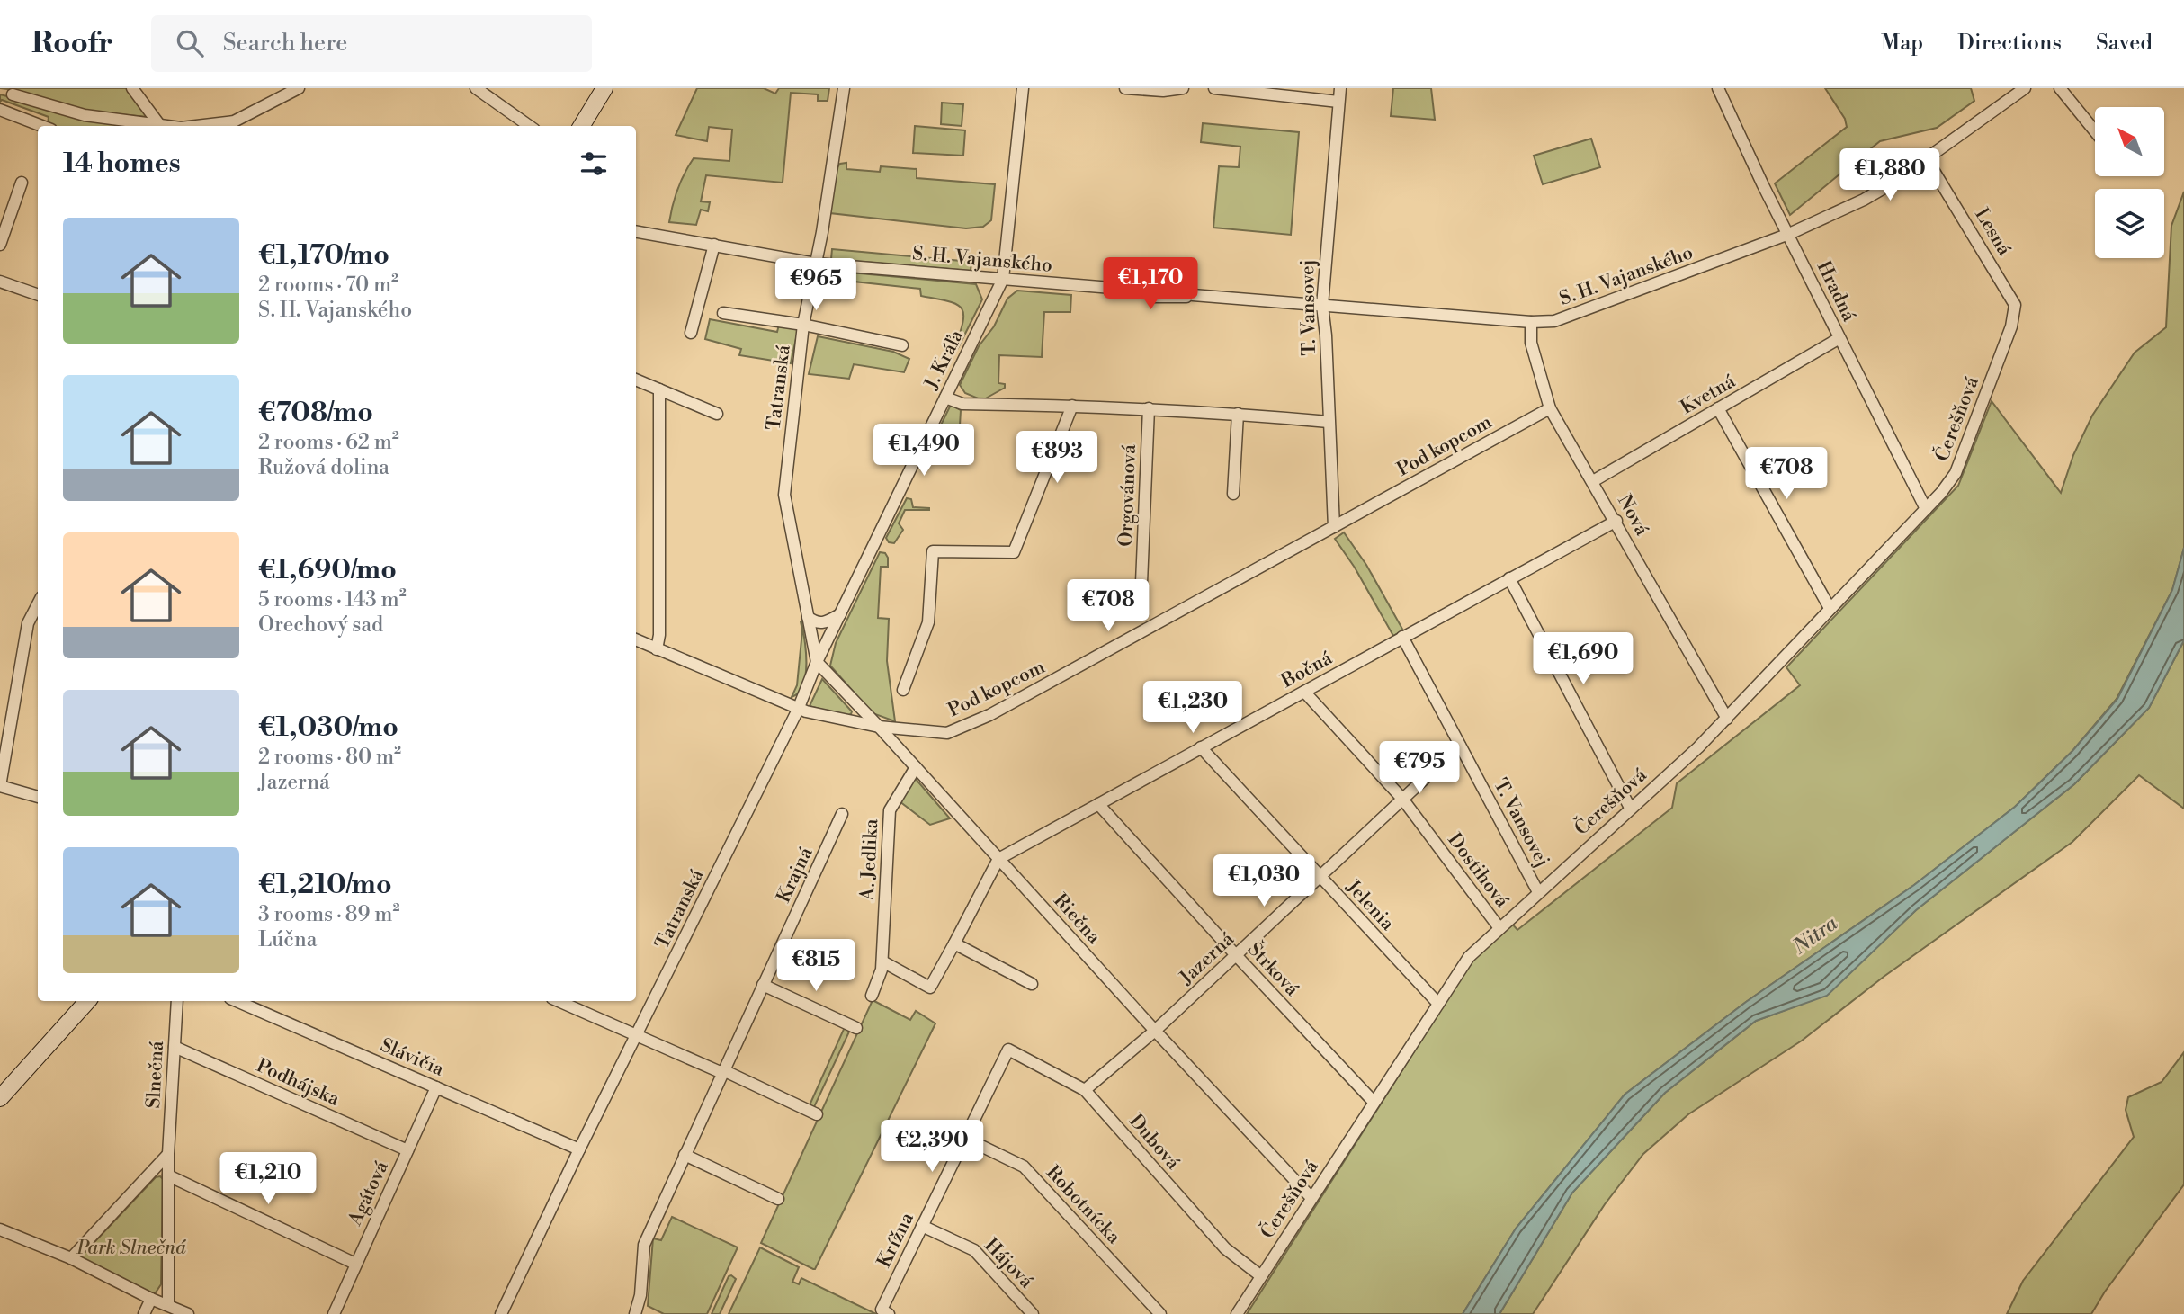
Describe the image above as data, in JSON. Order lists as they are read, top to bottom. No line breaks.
{"streets":{"street":["Lesná","S. H. Vajanského","Hradná","T. Vansovej","J. Kráľa","Tatranská","Kvetná","Čerešňová","Pod kopcom","Orgovánová","Nová","Bočná","A. Jedlika","Dostihová","Krajná","Jelenia","Riečna","Jazerná","Štrková","Slávičia","Slnečná","Podhájska","Dubová","Agátová","Robotnícka","Krížna","Hájová"]},"crossings":[["Lesná","S. H. Vajanského"],["Lesná","Čerešňová"],["S. H. Vajanského","Hradná"],["S. H. Vajanského","T. Vansovej"],["S. H. Vajanského","J. Kráľa"],["S. H. Vajanského","Tatranská"],["S. H. Vajanského","Nová"],["Hradná","Kvetná"],["Hradná","Čerešňová"],["T. Vansovej","Čerešňová"],["T. Vansovej","Pod kopcom"],["T. Vansovej","Bočná"],["T. Vansovej","Jazerná"],["J. Kráľa","Tatranská"],["J. Kráľa","Riečna"],["Tatranská","Pod kopcom"],["Tatranská","Riečna"],["Tatranská","Slávičia"],["Kvetná","Nová"],["Čerešňová","Nová"],["Čerešňová","Dostihová"],["Čerešňová","Jelenia"],["Čerešňová","Riečna"],["Čerešňová","Štrková"],["Čerešňová","Dubová"],["Pod kopcom","Nová"],["Pod kopcom","Riečna"],["Nová","Bočná"],["Bočná","Dostihová"],["Bočná","Jelenia"],["Bočná","Riečna"],["Bočná","Štrková"],["A. Jedlika","Riečna"],["Dostihová","Jazerná"],["Jelenia","Jazerná"],["Riečna","Jazerná"],["Jazerná","Štrková"],["Jazerná","Dubová"],["Slávičia","Agátová"],["Slnečná","Podhájska"],["Podhájska","Agátová"],["Dubová","Krížna"],["Robotnícka","Krížna"],["Krížna","Hájová"]],"water":["Nitra"],"parks":["Park Slnečná"],"north":"top left","page":{"header":"Roofr","search":"Search here","nav":["Map","Directions","Saved"],"heading":"14 homes","price":["€1,880","€1,170","€965","€1,490","€893","€708","€708","€1,690","€1,230","€795","€1,030","€815","€2,390","€1,210"],"list":[{"name":"€1,170/mo","note":"2 rooms · 70 m² · S. H. Vajanského"},{"name":"€708/mo","note":"2 rooms · 62 m² · Ružová dolina"},{"name":"€1,690/mo","note":"5 rooms · 143 m² · Orechový sad"},{"name":"€1,030/mo","note":"2 rooms · 80 m² · Jazerná"},{"name":"€1,210/mo","note":"3 rooms · 89 m² · Lúčna"}]}}
